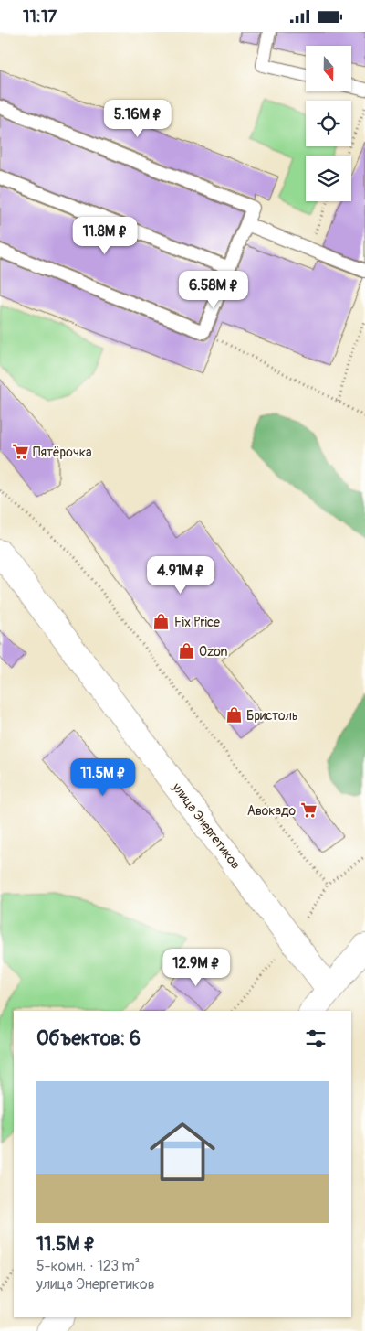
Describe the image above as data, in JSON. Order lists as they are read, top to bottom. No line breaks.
{"streets":{"street":["улица Энергетиков"]},"places":{"supermarket":["Пятёрочка","Авокадо"],"shop":["Fix Price","Ozon","Бристоль"]},"north":"bottom","page":{"status":"11:17","price":["5.16M ₽","11.8M ₽","6.58M ₽","4.91M ₽","11.5M ₽","12.9M ₽"],"heading":"Объектов: 6","list":[{"name":"11.5M ₽","note":"5-комн. · 123 m² · улица Энергетиков"}]}}
